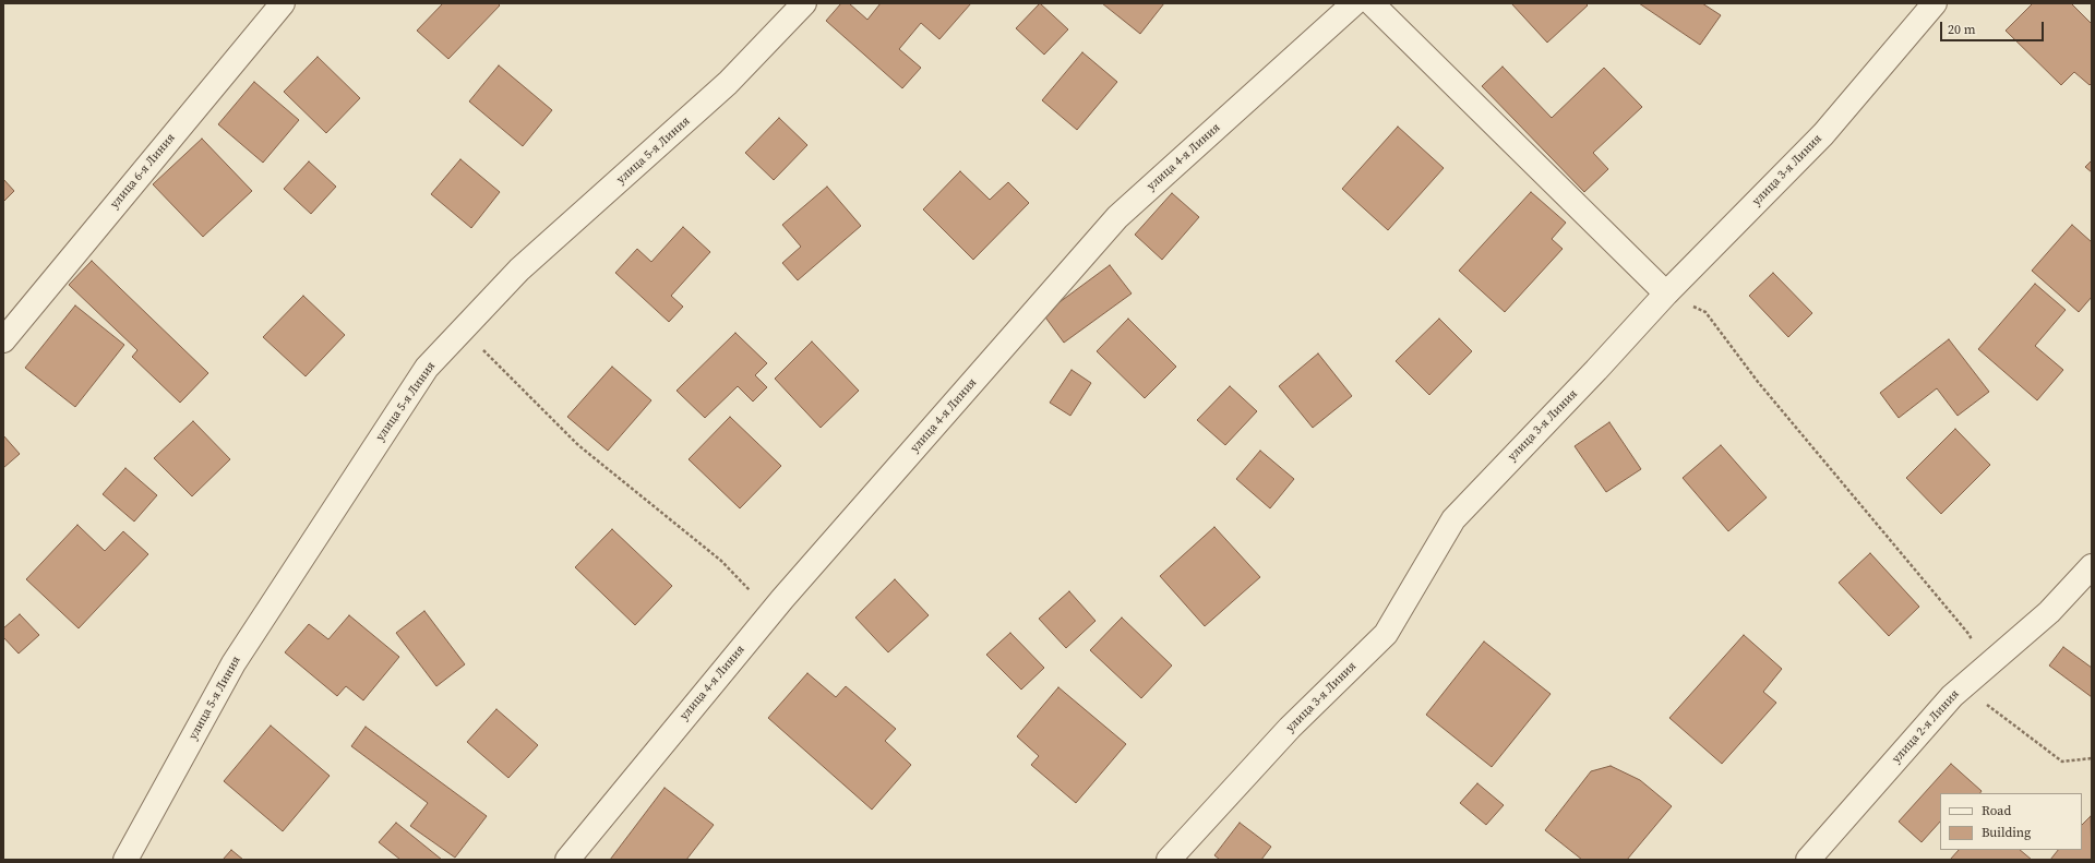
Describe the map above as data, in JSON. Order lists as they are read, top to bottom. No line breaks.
{"streets":{"street":["улица 5-я Линия","улица 4-я Линия","улица 3-я Линия","улица 6-я Линия","улица 2-я Линия"]},"legend":["Road","Building"],"scale_bar":"20 m"}
